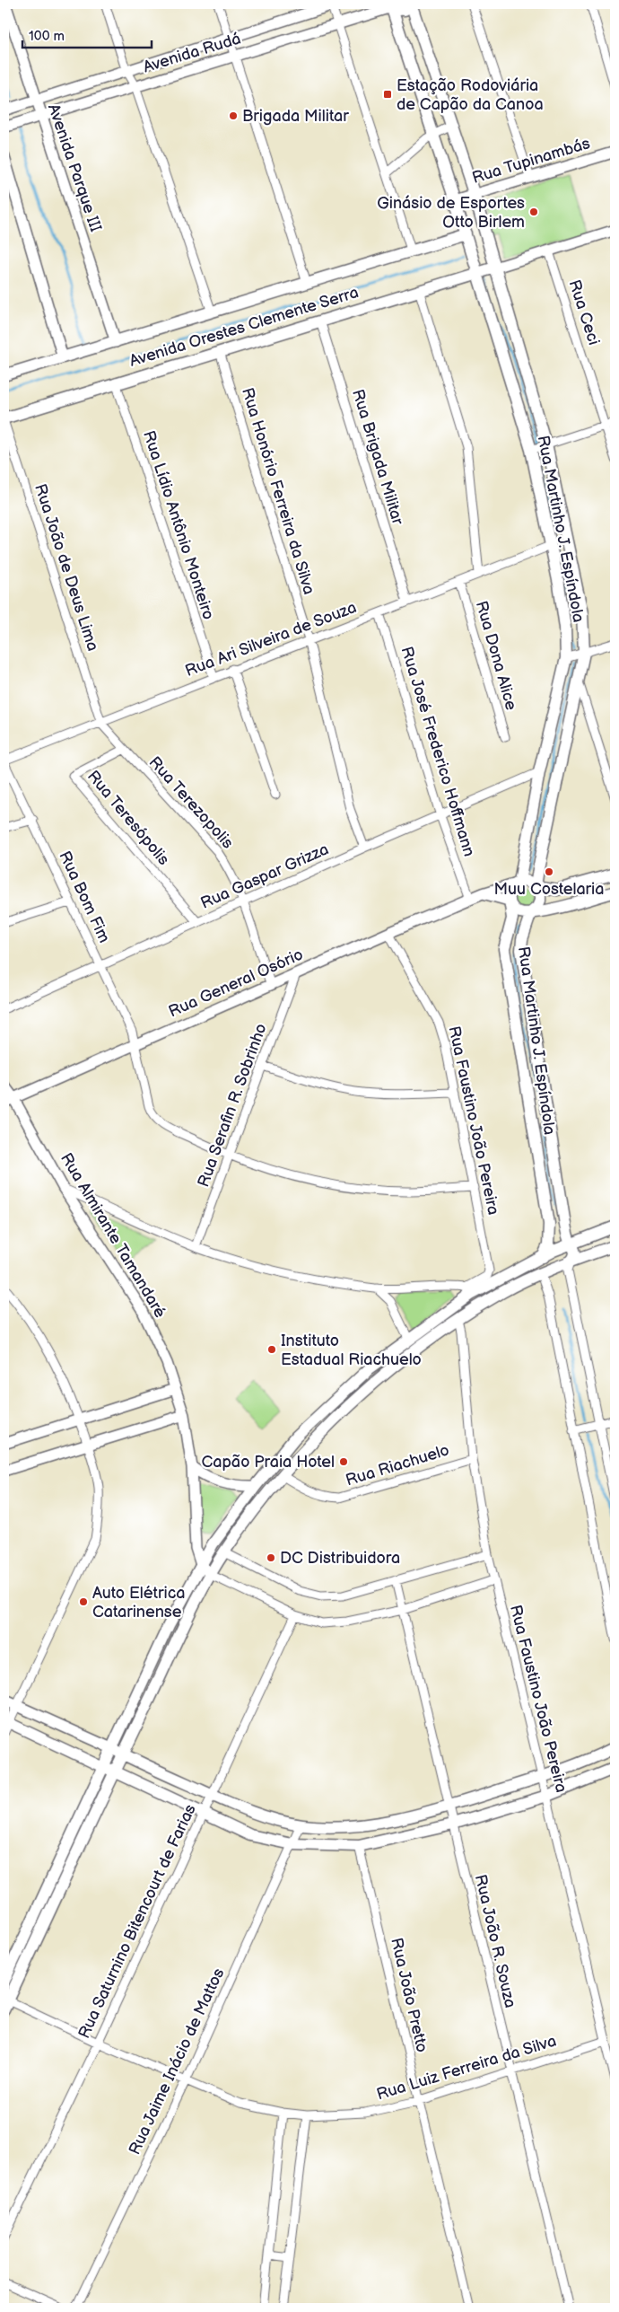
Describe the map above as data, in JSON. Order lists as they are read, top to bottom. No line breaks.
{"streets":{"main road":["Avenida Rudá","Avenida Orestes Clemente Serra","Rua Martinho J. Espíndola"],"street":["Rua Tupinambás","Avenida Parque III","Rua Ceci","Rua Brigada Militar","Rua Honório Ferreira da Silva","Rua Lídio Antônio Monteiro","Rua João de Deus Lima","Rua Ari Silveira de Souza","Rua Dona Alice","Rua José Frederico Hoffmann","Rua Terezopolis","Rua Teresópolis","Rua Gaspar Grizza","Rua Bom Fim","Rua General Osório","Rua Serafin R. Sobrinho","Rua Faustino João Pereira","Rua Almirante Tamandaré","Rua Riachuelo","Rua Saturnino Bitencourt de Farias","Rua João R. Souza","Rua João Pretto","Rua Jaime Inácio de Mattos","Rua Luiz Ferreira da Silva"]},"crossings":[["Avenida Rudá","Avenida Parque III"],["Avenida Rudá","Rua Martinho J. Espíndola"],["Rua Tupinambás","Rua Martinho J. Espíndola"],["Avenida Parque III","Avenida Orestes Clemente Serra"],["Avenida Orestes Clemente Serra","Rua Brigada Militar"],["Avenida Orestes Clemente Serra","Rua Honório Ferreira da Silva"],["Avenida Orestes Clemente Serra","Rua Lídio Antônio Monteiro"],["Avenida Orestes Clemente Serra","Rua Martinho J. Espíndola"],["Avenida Orestes Clemente Serra","Rua João de Deus Lima"],["Rua Brigada Militar","Rua Ari Silveira de Souza"],["Rua Honório Ferreira da Silva","Rua Ari Silveira de Souza"],["Rua Honório Ferreira da Silva","Rua Gaspar Grizza"],["Rua Lídio Antônio Monteiro","Rua Ari Silveira de Souza"],["Rua Martinho J. Espíndola","Rua Ari Silveira de Souza"],["Rua Martinho J. Espíndola","Rua Gaspar Grizza"],["Rua Martinho J. Espíndola","Rua General Osório"],["Rua João de Deus Lima","Rua Ari Silveira de Souza"],["Rua João de Deus Lima","Rua Terezopolis"],["Rua Ari Silveira de Souza","Rua Dona Alice"],["Rua Ari Silveira de Souza","Rua José Frederico Hoffmann"],["Rua Ari Silveira de Souza","Rua Terezopolis"],["Rua Ari Silveira de Souza","Rua Bom Fim"],["Rua José Frederico Hoffmann","Rua Gaspar Grizza"],["Rua José Frederico Hoffmann","Rua General Osório"],["Rua Terezopolis","Rua Teresópolis"],["Rua Terezopolis","Rua Gaspar Grizza"],["Rua Terezopolis","Rua General Osório"],["Rua Teresópolis","Rua Gaspar Grizza"],["Rua Gaspar Grizza","Rua Bom Fim"],["Rua Bom Fim","Rua General Osório"],["Rua Bom Fim","Rua Serafin R. Sobrinho"],["Rua Bom Fim","Rua Faustino João Pereira"],["Rua General Osório","Rua Serafin R. Sobrinho"],["Rua General Osório","Rua Faustino João Pereira"],["Rua General Osório","Rua Almirante Tamandaré"],["Rua Faustino João Pereira","Rua Riachuelo"],["Rua Faustino João Pereira","Rua Luiz Ferreira da Silva"],["Rua Saturnino Bitencourt de Farias","Rua Luiz Ferreira da Silva"],["Rua João R. Souza","Rua Luiz Ferreira da Silva"],["Rua João Pretto","Rua Luiz Ferreira da Silva"],["Rua Jaime Inácio de Mattos","Rua Luiz Ferreira da Silva"]],"places":{"transit":["Estação Rodoviária de Capão da Canoa"],"other":["Brigada Militar","Ginásio de Esportes Otto Birlem","Muu Costelaria","Instituto Estadual Riachuelo","Capão Praia Hotel","DC Distribuidora","Auto Elétrica Catarinense"]},"scale_bar":"100 m"}
